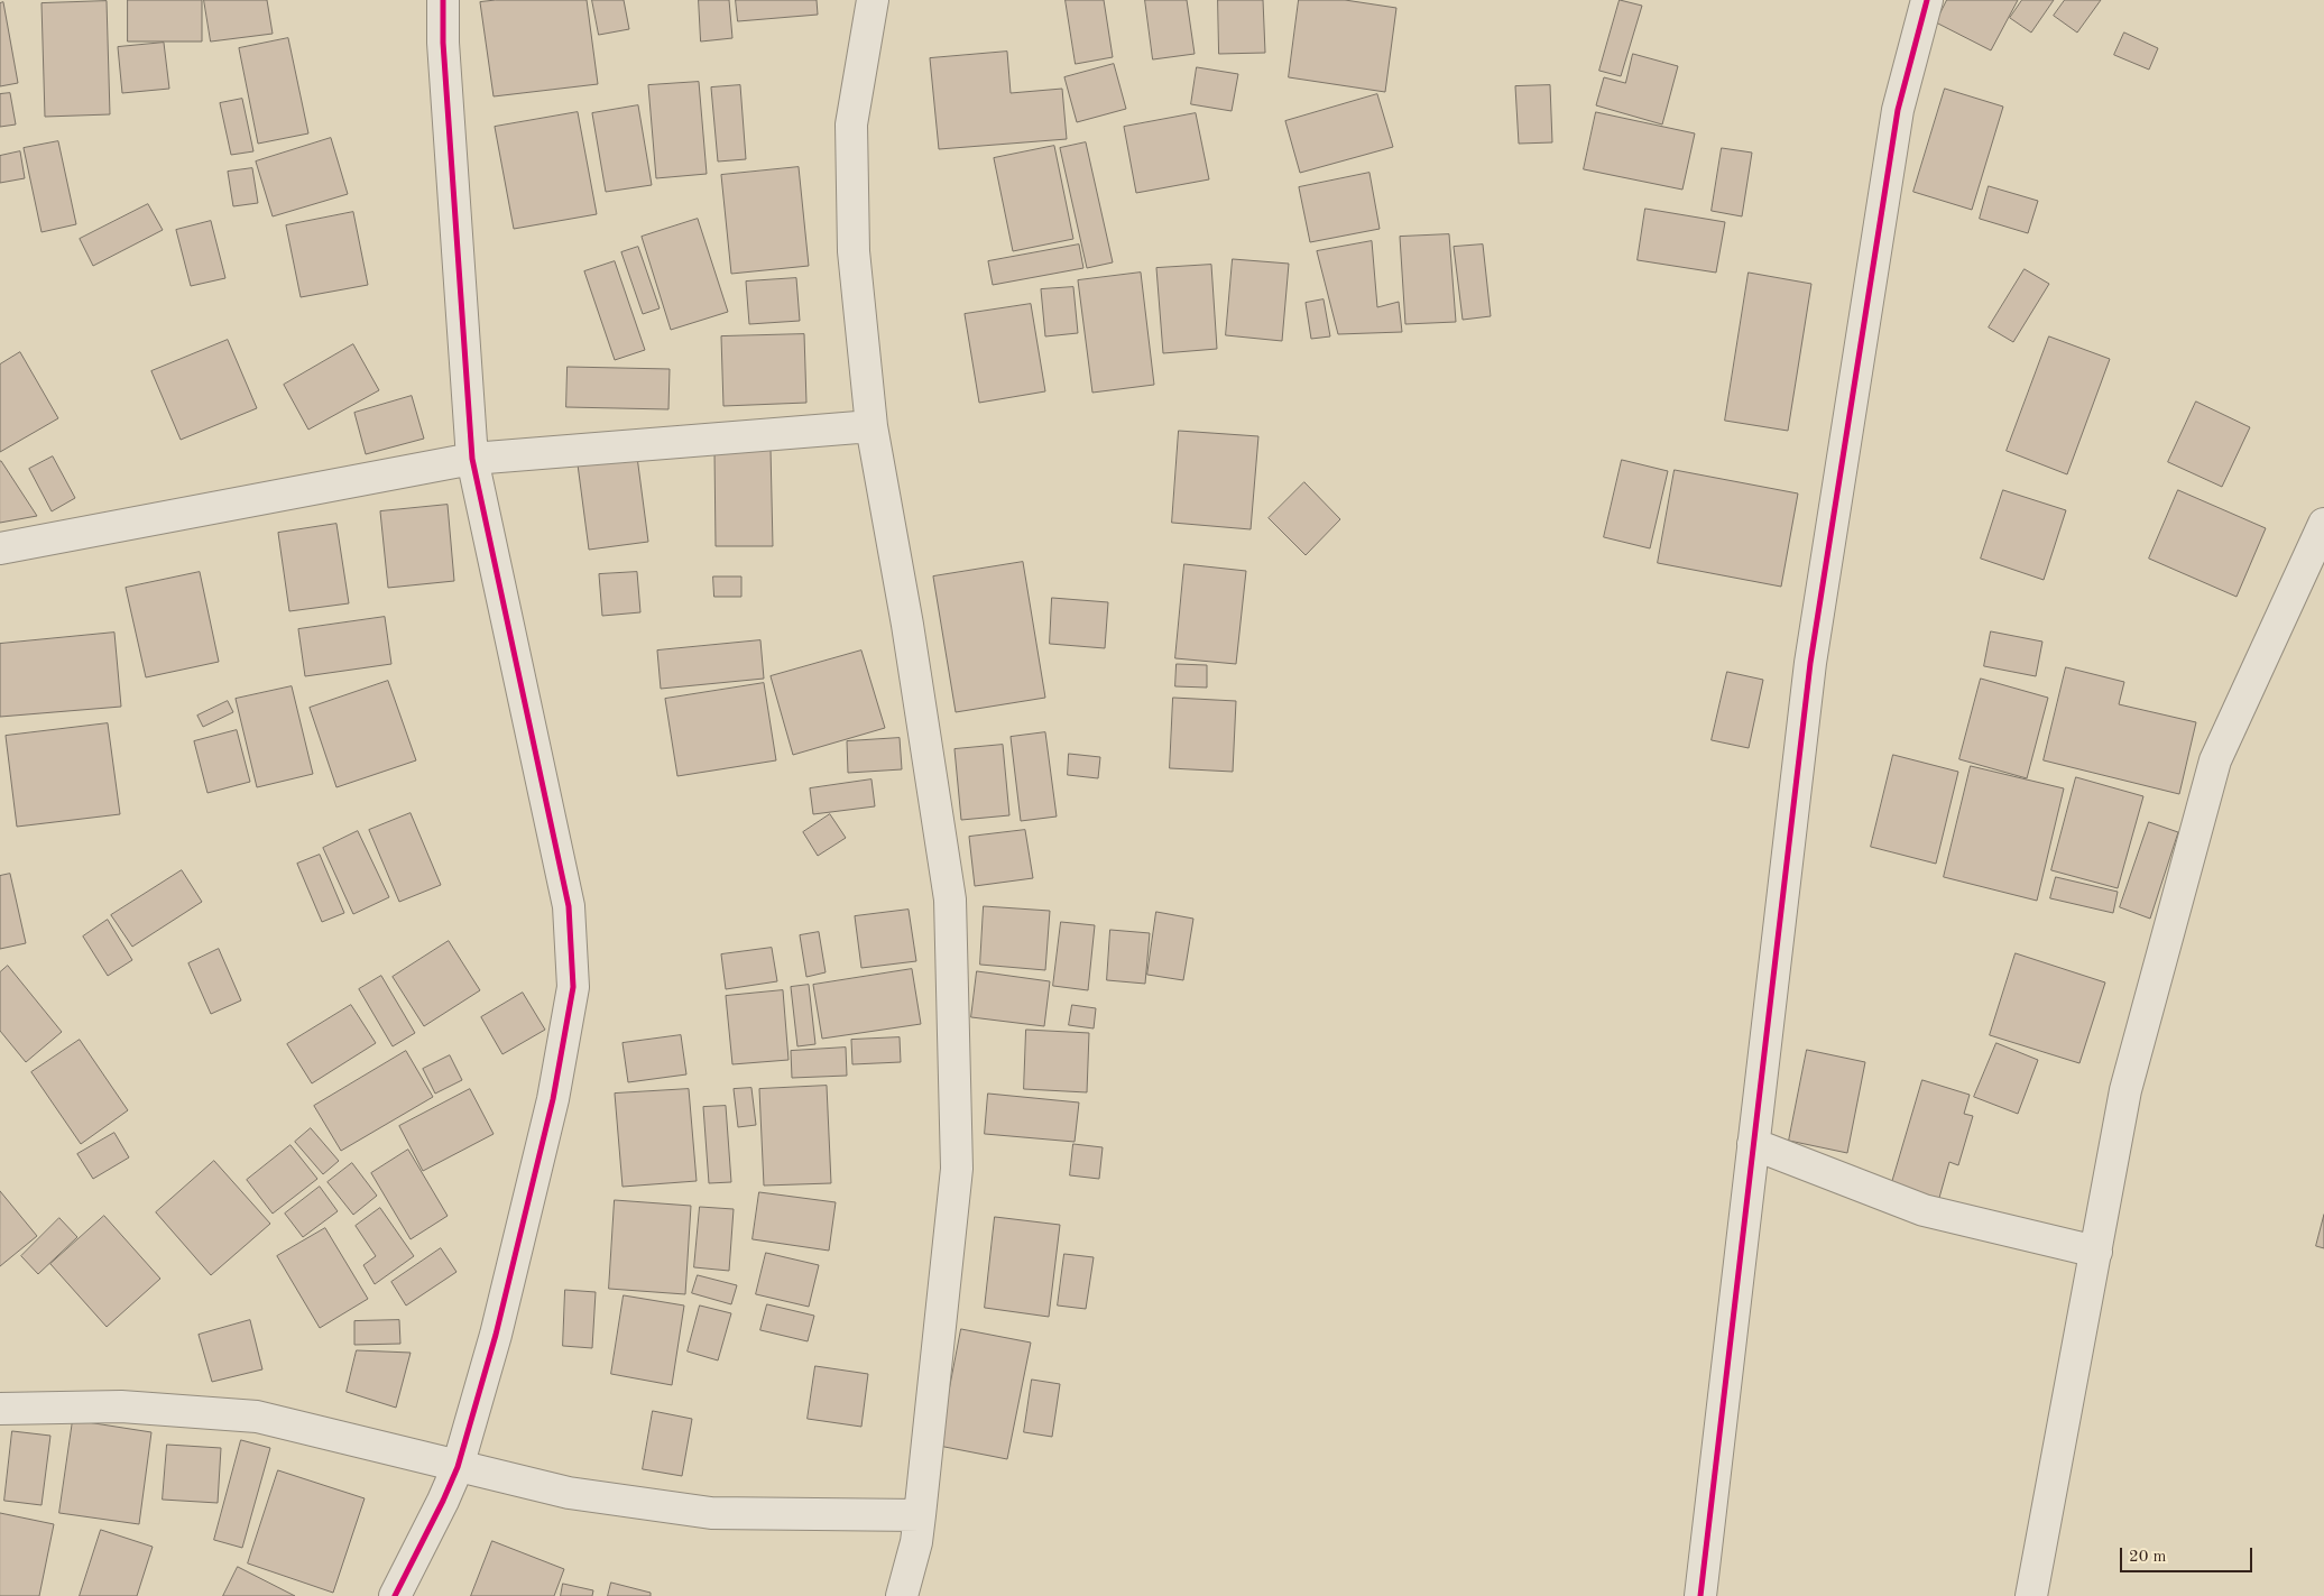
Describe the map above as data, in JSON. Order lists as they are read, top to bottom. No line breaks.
{"scale_bar":"20 m"}
